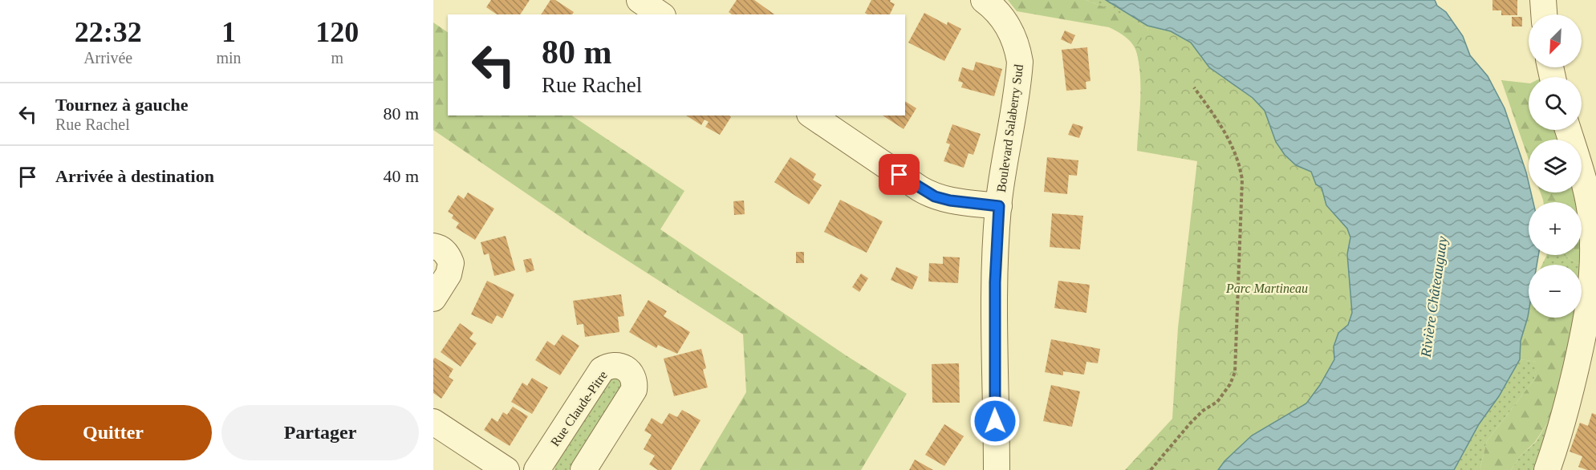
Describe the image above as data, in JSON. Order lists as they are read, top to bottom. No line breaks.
{"streets":{"street":["Boulevard Salaberry Sud","Rue Claude-Pitre"]},"water":["Rivière Châteauguay"],"parks":["Parc Martineau"],"north":"bottom left","page":{"eta":["22:32","Arrivée","1","min","120","m"],"map_buttons":["+","−"],"turn":["80 m","Rue Rachel"],"list":[{"name":"Tournez à gauche","note":"Rue Rachel","value":"80 m"},{"name":"Arrivée à destination","value":"40 m"}],"buttons":["Quitter","Partager"]}}
